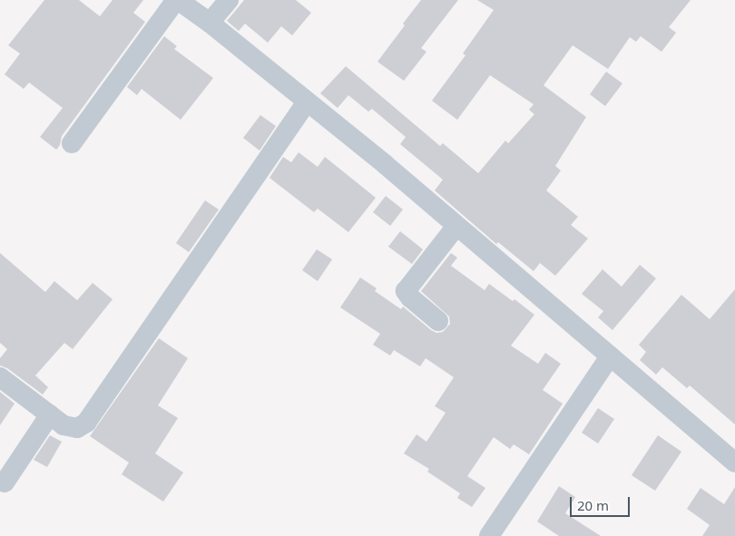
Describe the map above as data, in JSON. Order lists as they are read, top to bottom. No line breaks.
{"scale_bar":"20 m"}
